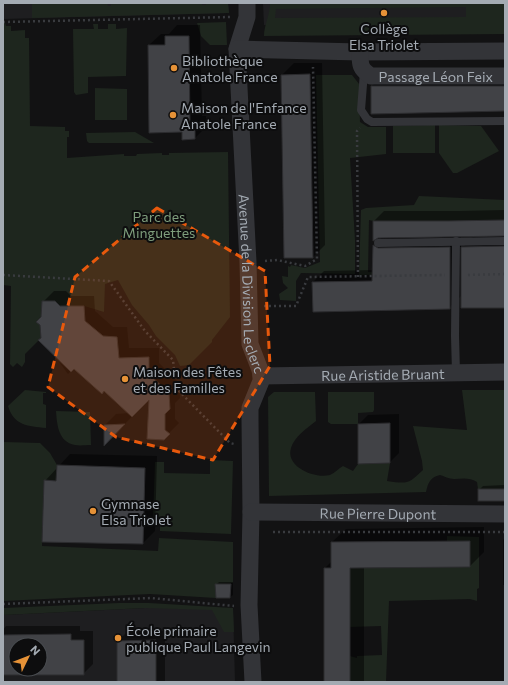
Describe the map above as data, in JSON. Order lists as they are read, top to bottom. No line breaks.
{"streets":{"street":["Passage Léon Feix","Avenue de la Division Leclerc","Rue Aristide Bruant","Rue Pierre Dupont"]},"crossings":[["Passage Léon Feix","Avenue de la Division Leclerc"],["Avenue de la Division Leclerc","Rue Aristide Bruant"],["Avenue de la Division Leclerc","Rue Pierre Dupont"]],"parks":["Parc des Minguettes"],"places":["Collège Elsa Triolet","Bibliothèque Anatole France","Maison de l'Enfance Anatole France","Maison des Fêtes et des Familles","Gymnase Elsa Triolet","École primaire publique Paul Langevin"],"north":"top right"}
